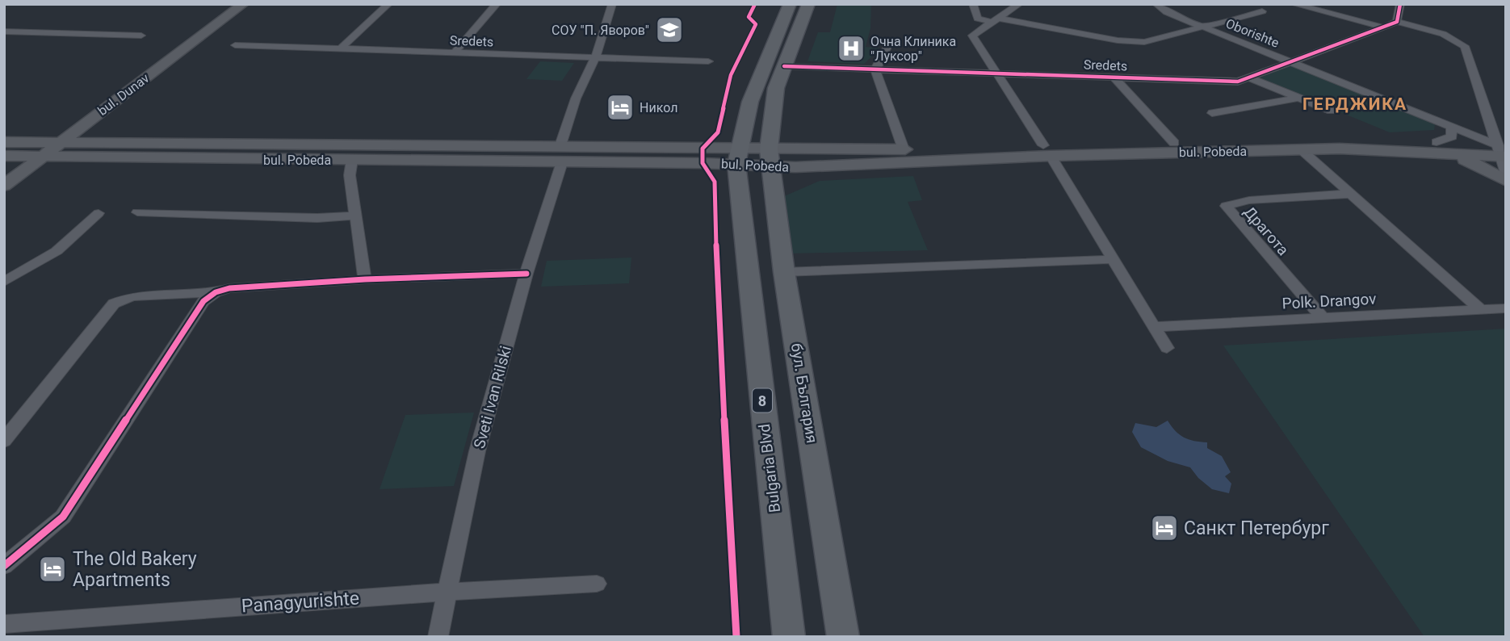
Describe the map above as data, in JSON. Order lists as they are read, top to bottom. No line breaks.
{"streets":{"main road":["bul. Dunav","bul. Pobeda","бул. България","8","Bulgaria Blvd"],"street":["Oborishte","Sredets","Драгота","Polk. Drangov","Sveti Ivan Rilski","Panagyurishte"]},"crossings":[["Oborishte","Sredets"],["Oborishte","bul. Pobeda"],["Sredets","Sveti Ivan Rilski"],["bul. Dunav","bul. Pobeda"],["bul. Pobeda","бул. България"],["bul. Pobeda","Sveti Ivan Rilski"],["bul. Pobeda","8"],["bul. Pobeda","Bulgaria Blvd"],["Драгота","Polk. Drangov"],["Sveti Ivan Rilski","Panagyurishte"],["8","Bulgaria Blvd"]],"districts":["ГЕРДЖИКА"],"places":{"school or university":["СОУ \"П. Яворов\""],"hospital":["Очна Клиника \"Луксор\""],"hotel":["Никол","Санкт Петербург","The Old Bakery Apartments"]}}
